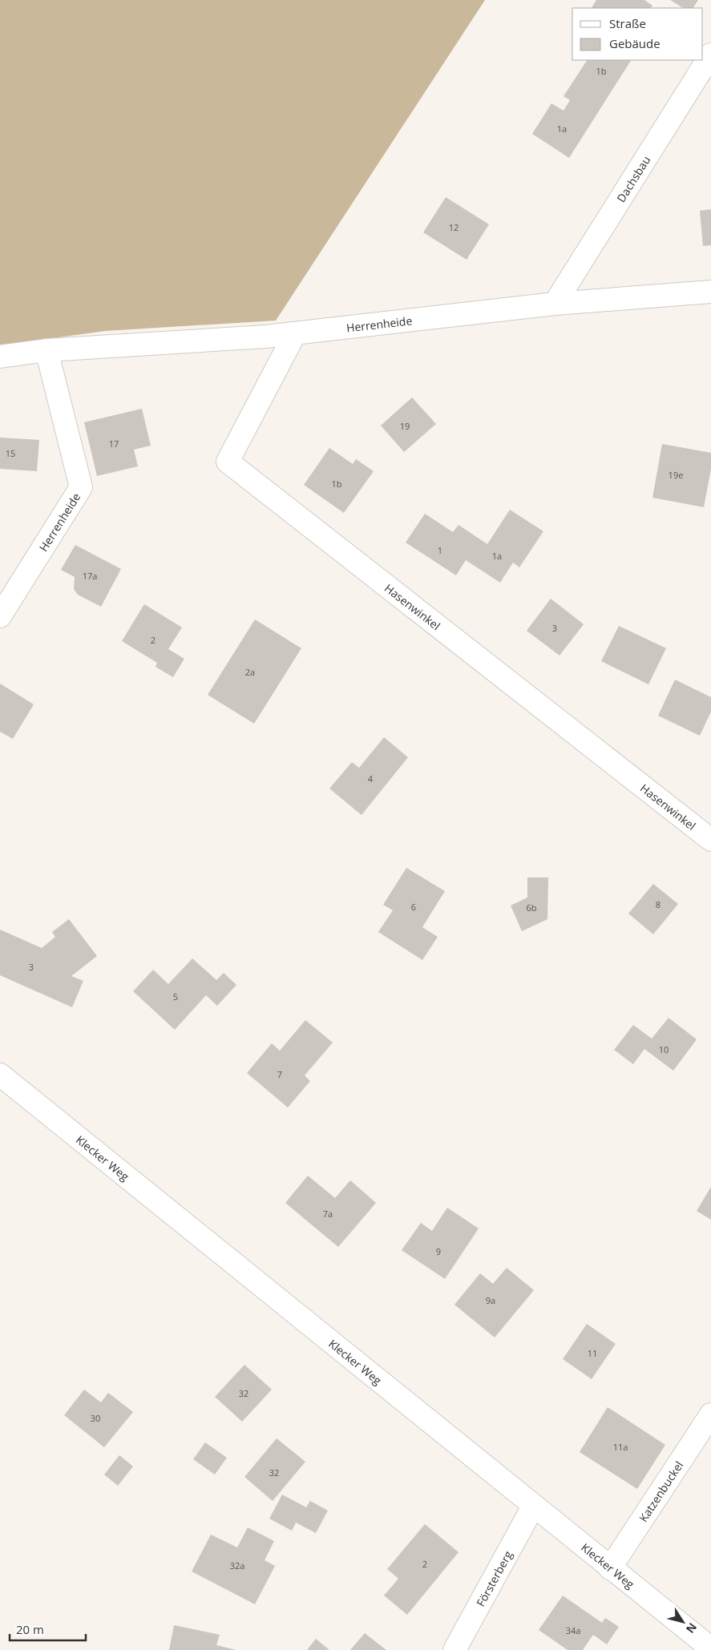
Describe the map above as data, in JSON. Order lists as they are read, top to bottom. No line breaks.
{"streets":{"street":["Dachsbau","Herrenheide","Hasenwinkel","Klecker Weg","Katzenbuckel","Försterberg"]},"crossings":[["Dachsbau","Herrenheide"],["Herrenheide","Hasenwinkel"],["Klecker Weg","Katzenbuckel"],["Klecker Weg","Försterberg"]],"house_numbers":["1b","1a","12","19","17","15","19e","1b","1","1a","17a","3","2","2a","4","8","6","6b","3","5","10","7","7a","9","9a","11","32","30","11a","32","2","32a","34a"],"legend":["Straße","Gebäude"],"scale_bar":"20 m","north":"bottom right"}
